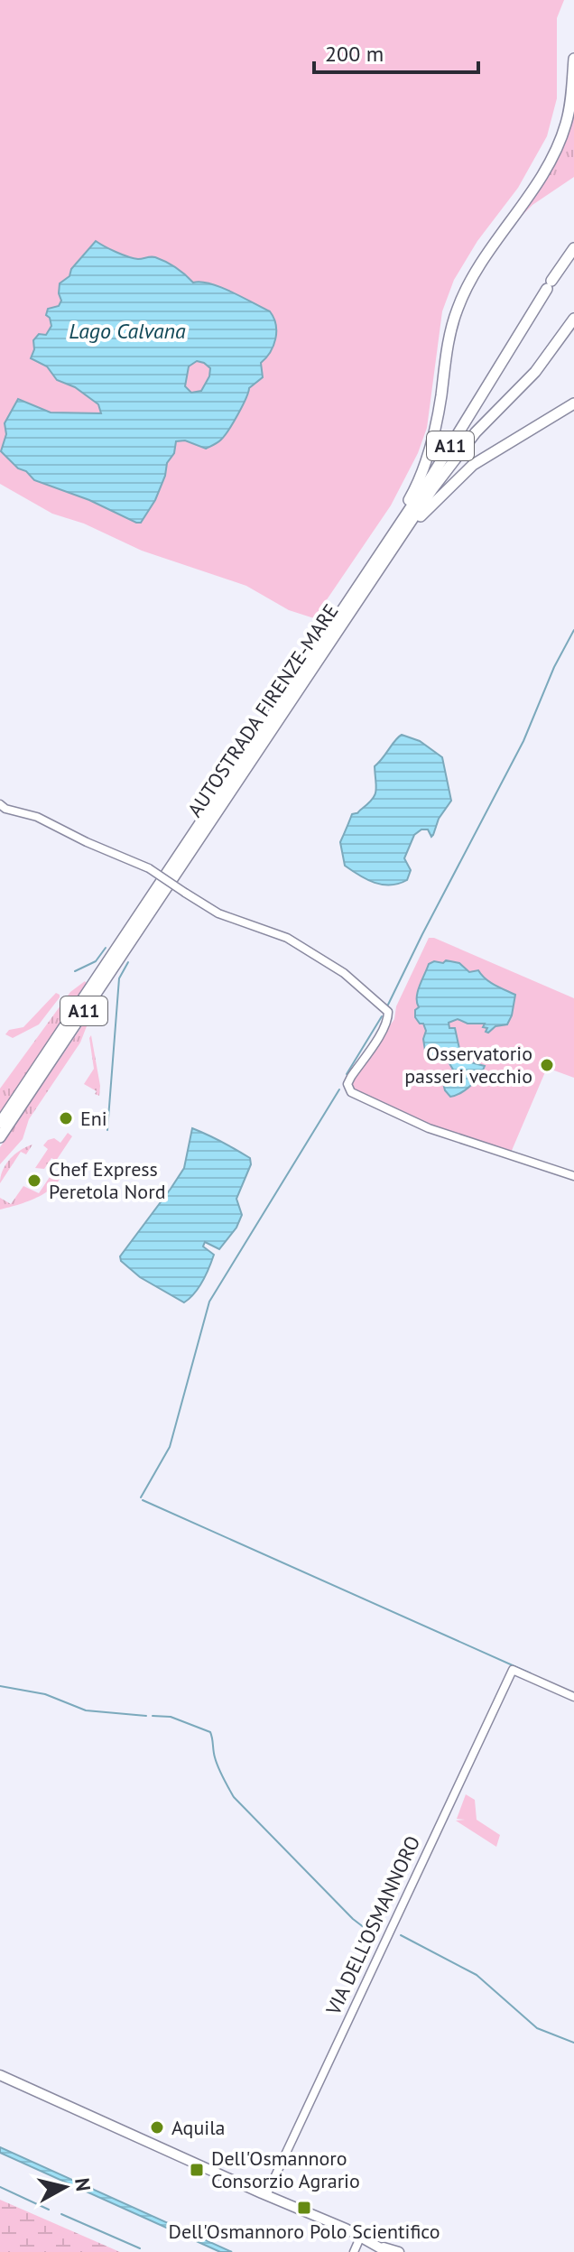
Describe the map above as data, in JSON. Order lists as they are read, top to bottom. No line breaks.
{"streets":{"highway":["A11","AUTOSTRADA FIRENZE-MARE"],"street":["VIA DELL'OSMANNORO"]},"water":["Lago Calvana"],"places":{"other":["Osservatorio passeri vecchio","Eni","Chef Express Peretola Nord","Aquila"],"transit":["Dell'Osmannoro Consorzio Agrario","Dell'Osmannoro Polo Scientifico"]},"scale_bar":"200 m","north":"right"}
